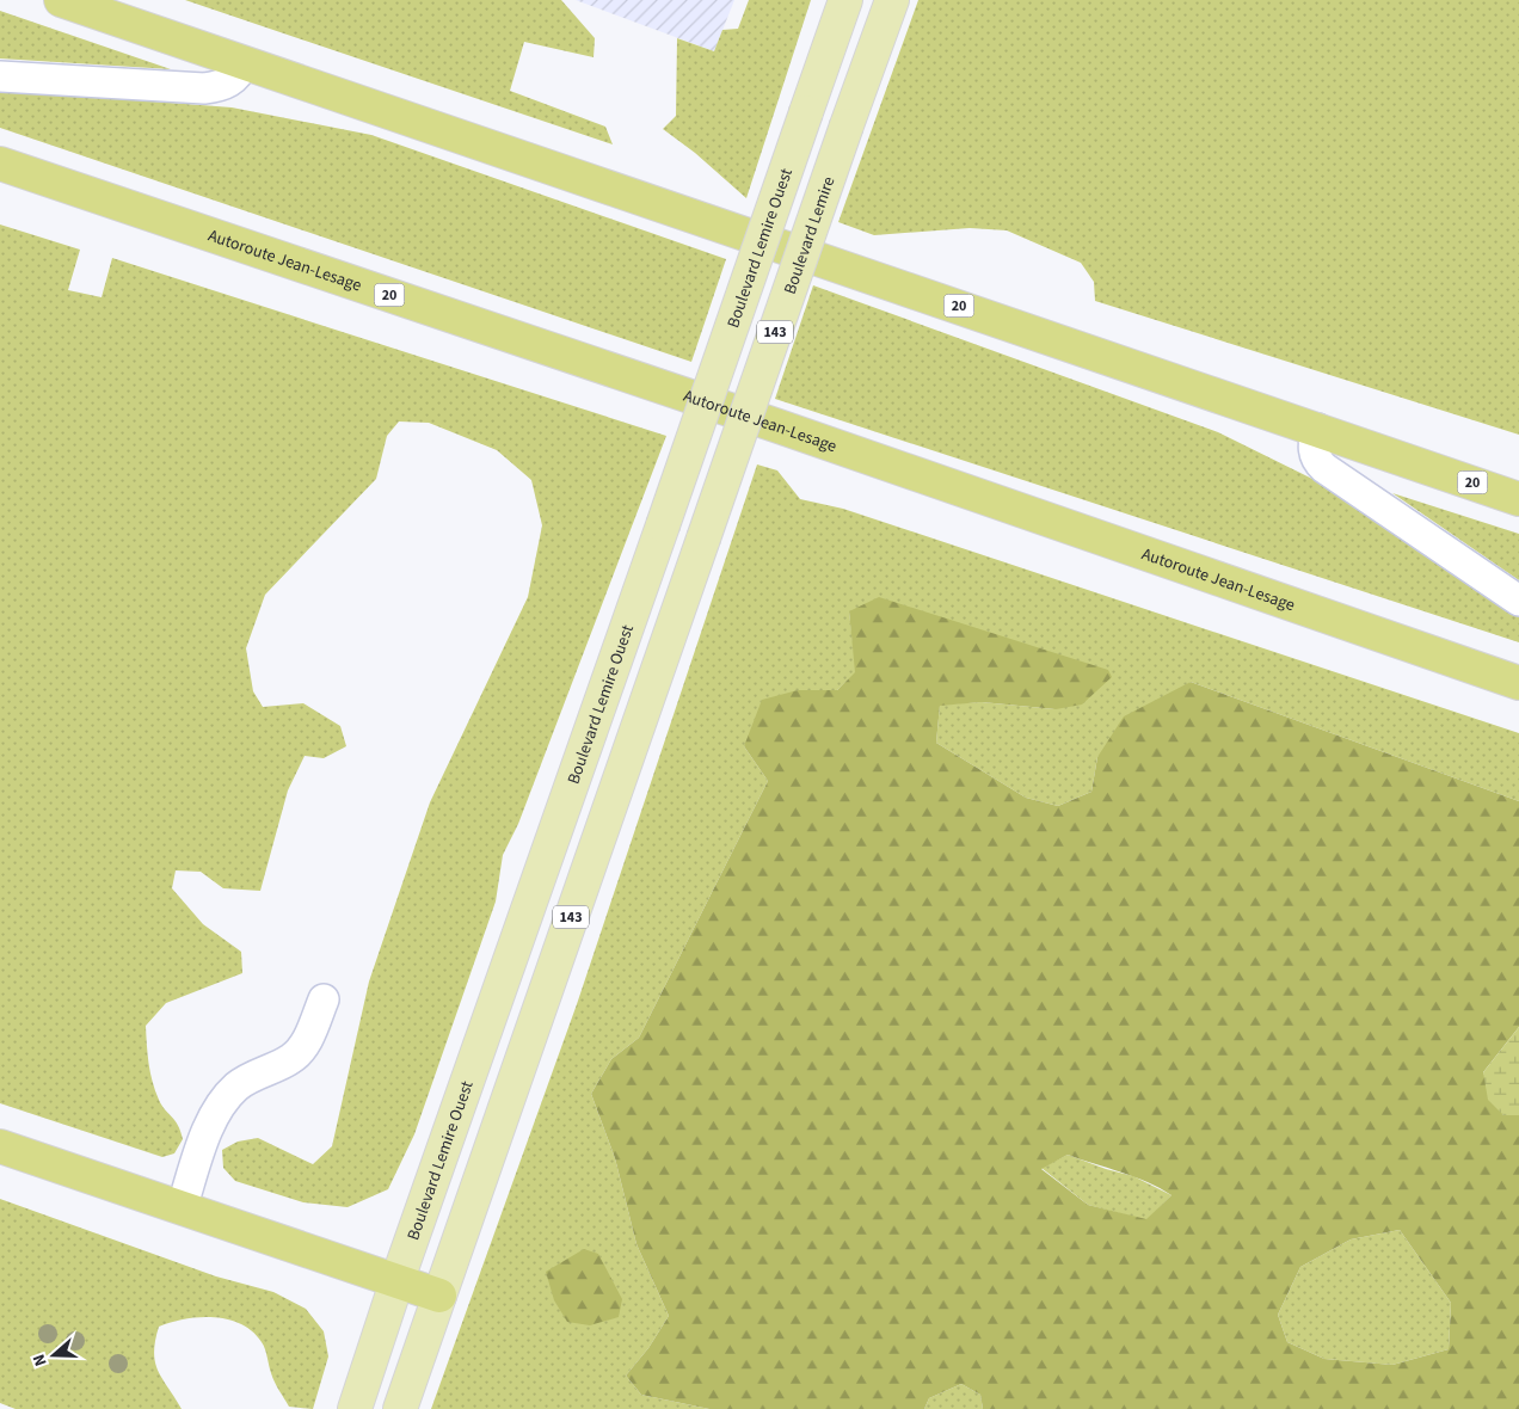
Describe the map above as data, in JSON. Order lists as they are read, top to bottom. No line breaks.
{"streets":{"highway":["Autoroute Jean-Lesage","20"],"main road":["Boulevard Lemire","Boulevard Lemire Ouest","143"]},"crossings":[["Boulevard Lemire","143"]],"north":"left"}
